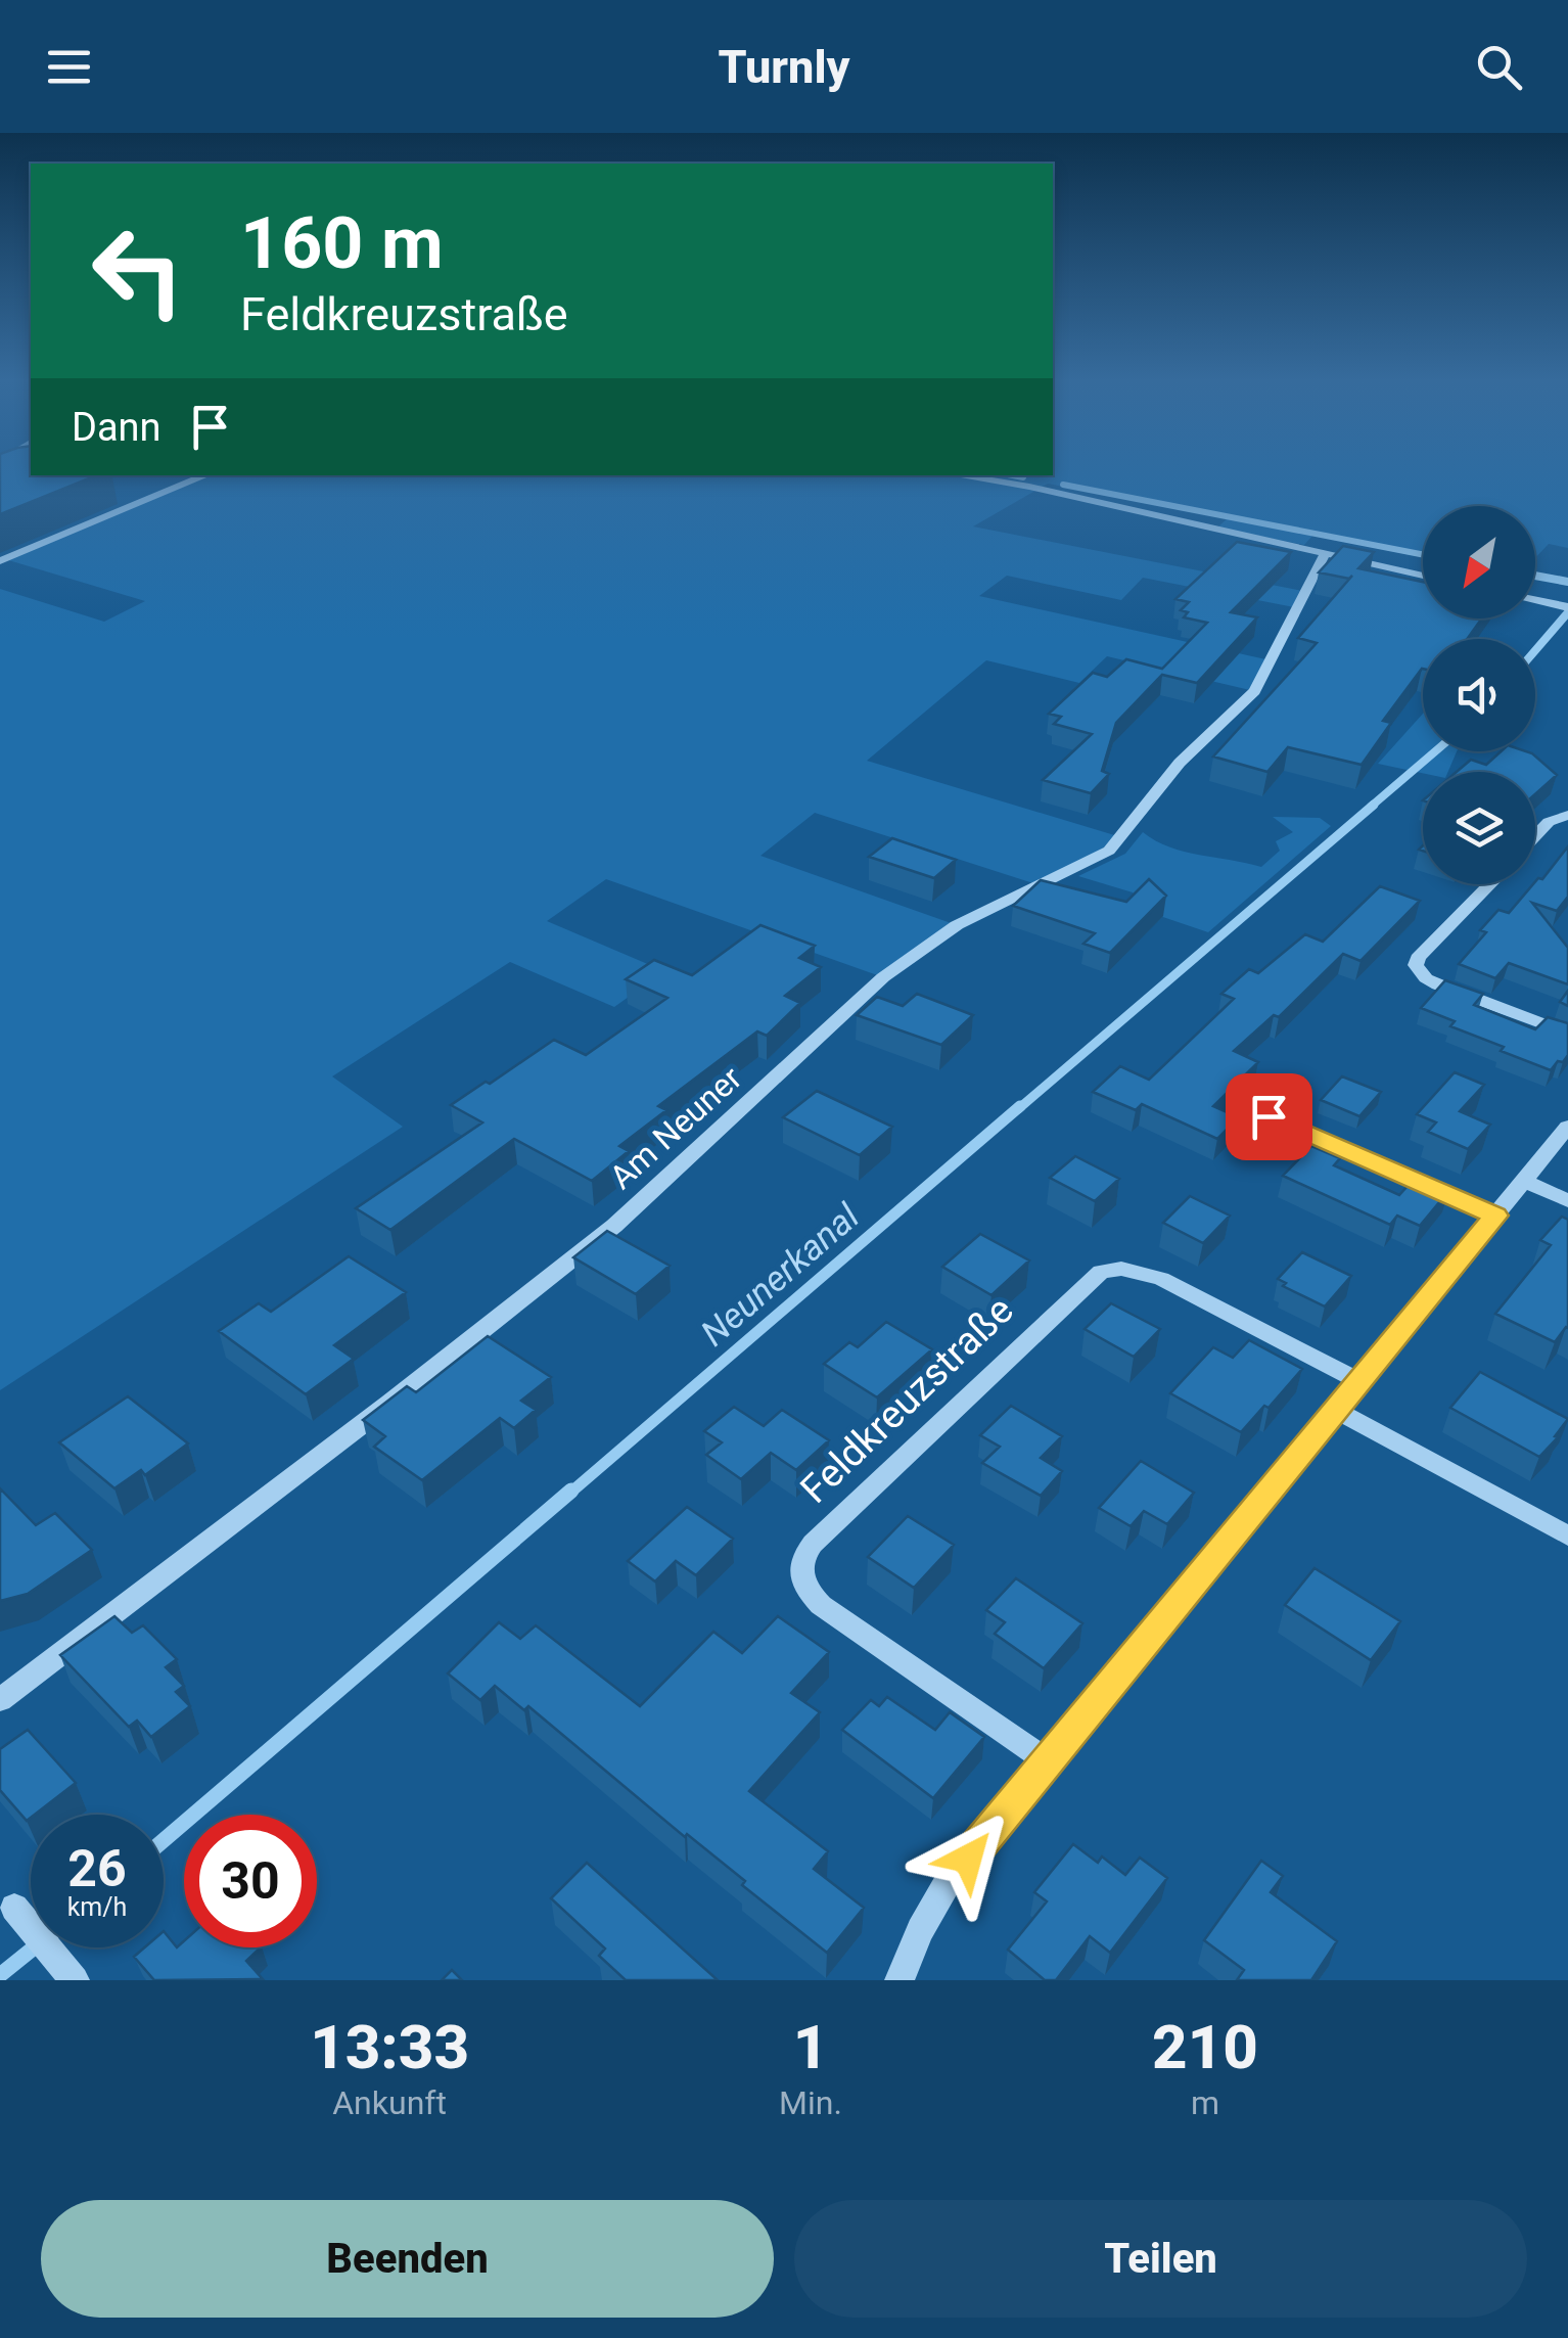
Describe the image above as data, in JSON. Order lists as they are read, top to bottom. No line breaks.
{"streets":{"street":["Am Neuner","Feldkreuzstraße"]},"water":["Neunerkanal"],"north":"bottom left","page":{"header":"Turnly","turn":["160 m","Feldkreuzstraße"],"then":"Dann","speed":"26 km/h","limit":"30","eta":["13:33","Ankunft","1","Min.","210","m"],"buttons":["Beenden","Teilen"]}}
